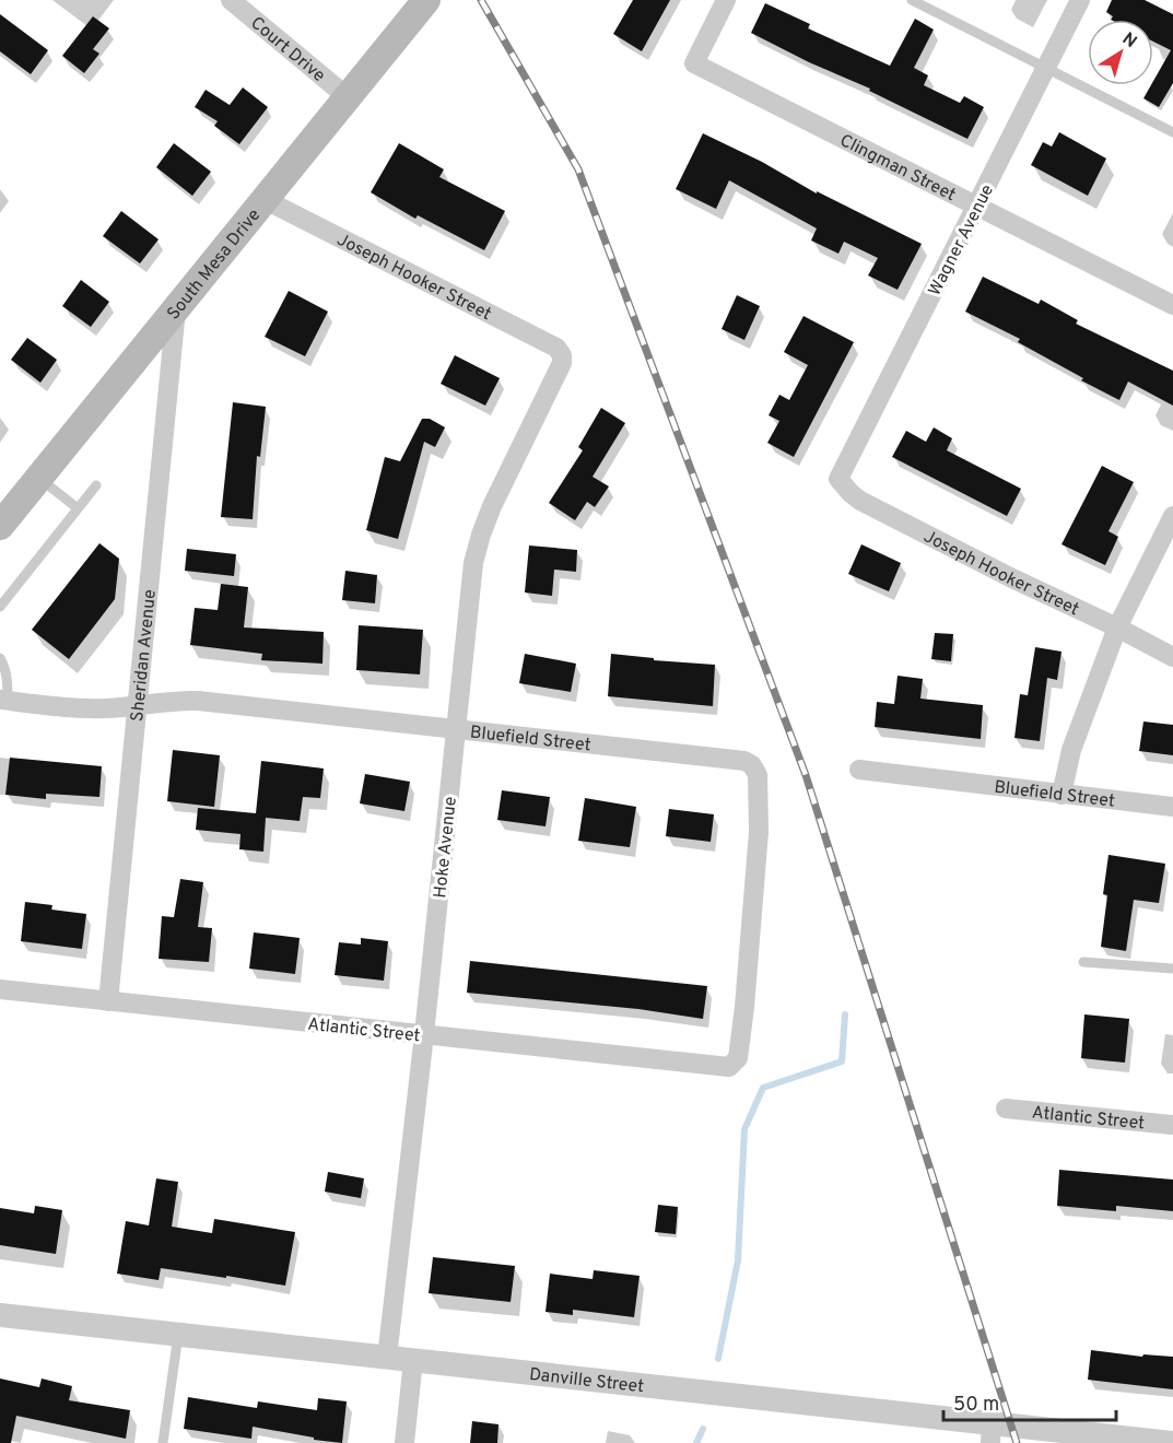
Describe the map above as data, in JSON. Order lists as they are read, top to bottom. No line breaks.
{"streets":{"main road":["South Mesa Drive"],"street":["Court Drive","Clingman Street","Wagner Avenue","Joseph Hooker Street","Sheridan Avenue","Bluefield Street","Hoke Avenue","Atlantic Street","Danville Street"]},"crossings":[["Court Drive","South Mesa Drive"],["Clingman Street","Wagner Avenue"],["Wagner Avenue","Joseph Hooker Street"],["South Mesa Drive","Joseph Hooker Street"],["South Mesa Drive","Sheridan Avenue"],["Joseph Hooker Street","Hoke Avenue"],["Sheridan Avenue","Bluefield Street"],["Sheridan Avenue","Atlantic Street"],["Bluefield Street","Hoke Avenue"],["Bluefield Street","Atlantic Street"],["Hoke Avenue","Atlantic Street"],["Hoke Avenue","Danville Street"]],"scale_bar":"50 m","north":"top right"}
